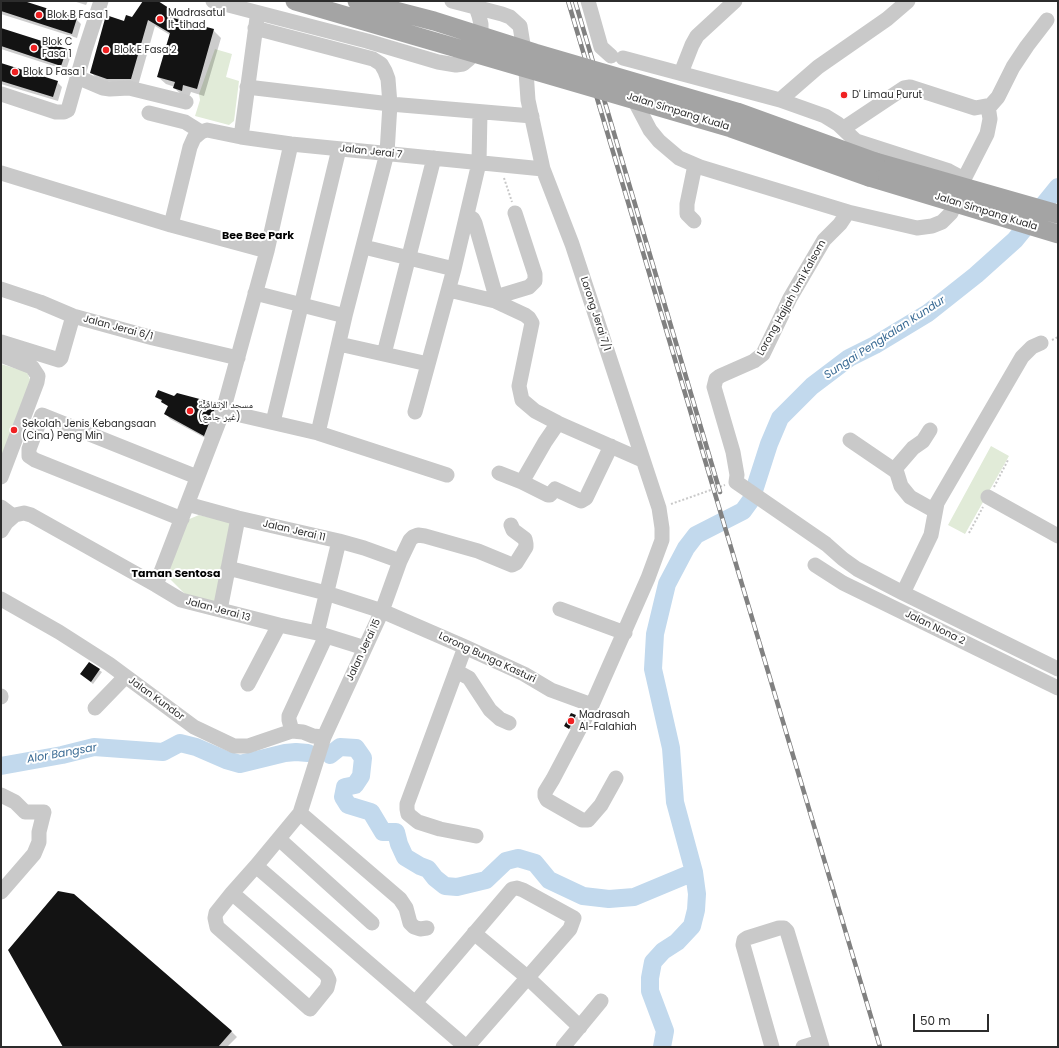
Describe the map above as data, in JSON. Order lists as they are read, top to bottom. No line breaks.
{"streets":{"main road":["Jalan Simpang Kuala"],"street":["Jalan Jerai 7","Lorong Hajjah Umi Kalsom","Lorong Jerai 7/1","Jalan Jerai 6/1","Jalan Jerai 11","Jalan Jerai 13","Jalan Nona 2","Jalan Jerai 15","Lorong Bunga Kasturi","Jalan Kundor"]},"crossings":[["Jalan Jerai 7","Lorong Jerai 7/1"],["Lorong Jerai 7/1","Lorong Bunga Kasturi"],["Jalan Jerai 11","Jalan Jerai 15"],["Jalan Jerai 13","Jalan Jerai 15"],["Jalan Jerai 15","Lorong Bunga Kasturi"]],"districts":["Bee Bee Park","Taman Sentosa"],"water":["Sungai Pengkalan Kundur","Alor Bangsar"],"places":["Blok B Fasa 1","Madrasatul It-tihad","Blok C Fasa 1","Blok E Fasa 2","Blok D Fasa 1","D' Limau Purut","مسجد الإتفاقية (غير جامع)","Sekolah Jenis Kebangsaan (Cina) Peng Min","Madrasah Al-Falahiah"],"scale_bar":"50 m"}
